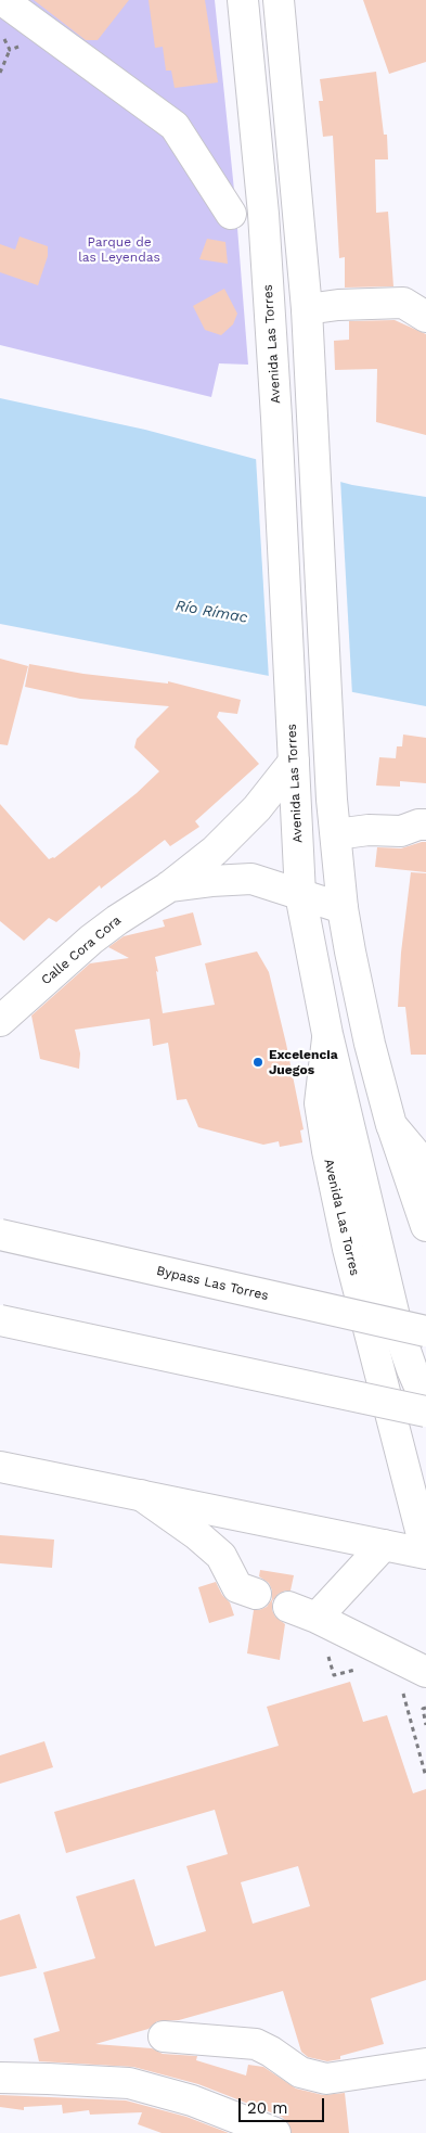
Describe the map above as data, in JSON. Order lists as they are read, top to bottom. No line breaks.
{"streets":{"main road":["Avenida Las Torres","Calle Cora Cora","Bypass Las Torres"]},"crossings":[["Avenida Las Torres","Calle Cora Cora"]],"water":["Río Rímac"],"parks":["Parque de las Leyendas"],"places":["Excelencia Juegos"],"scale_bar":"20 m"}
